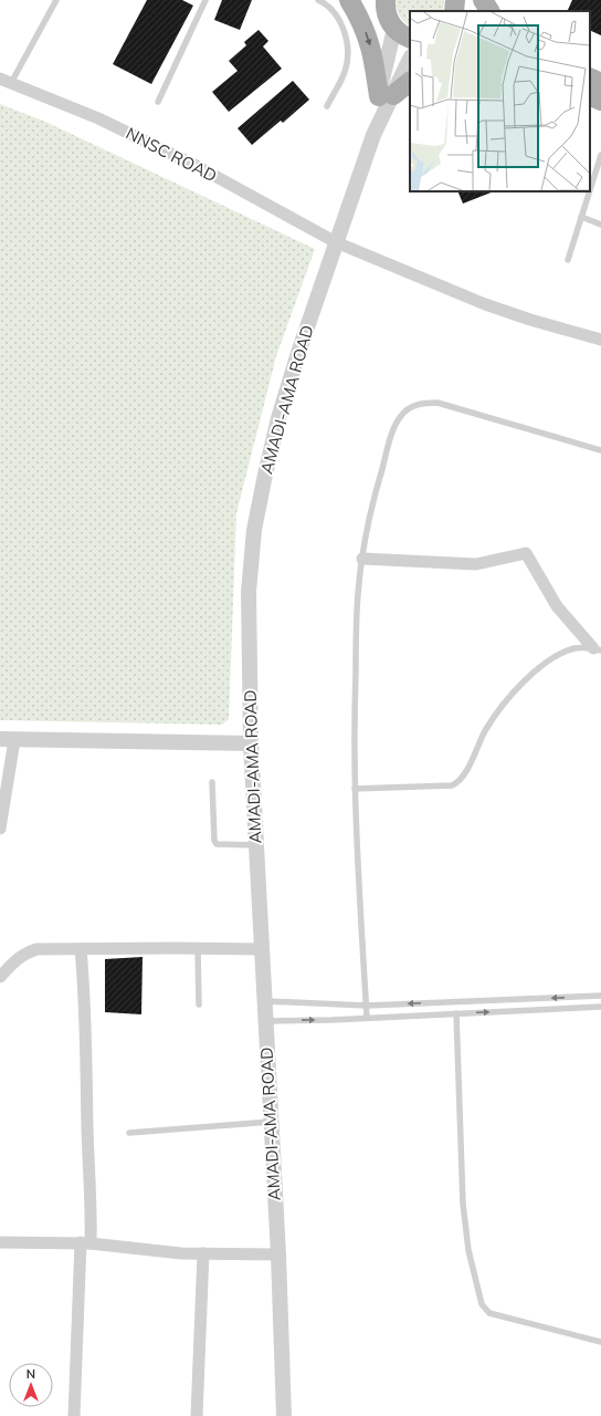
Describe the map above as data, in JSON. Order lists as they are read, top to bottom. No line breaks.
{"streets":{"street":["NNSC ROAD","AMADI-AMA ROAD"]},"crossings":[["NNSC ROAD","AMADI-AMA ROAD"]],"north":"top"}
